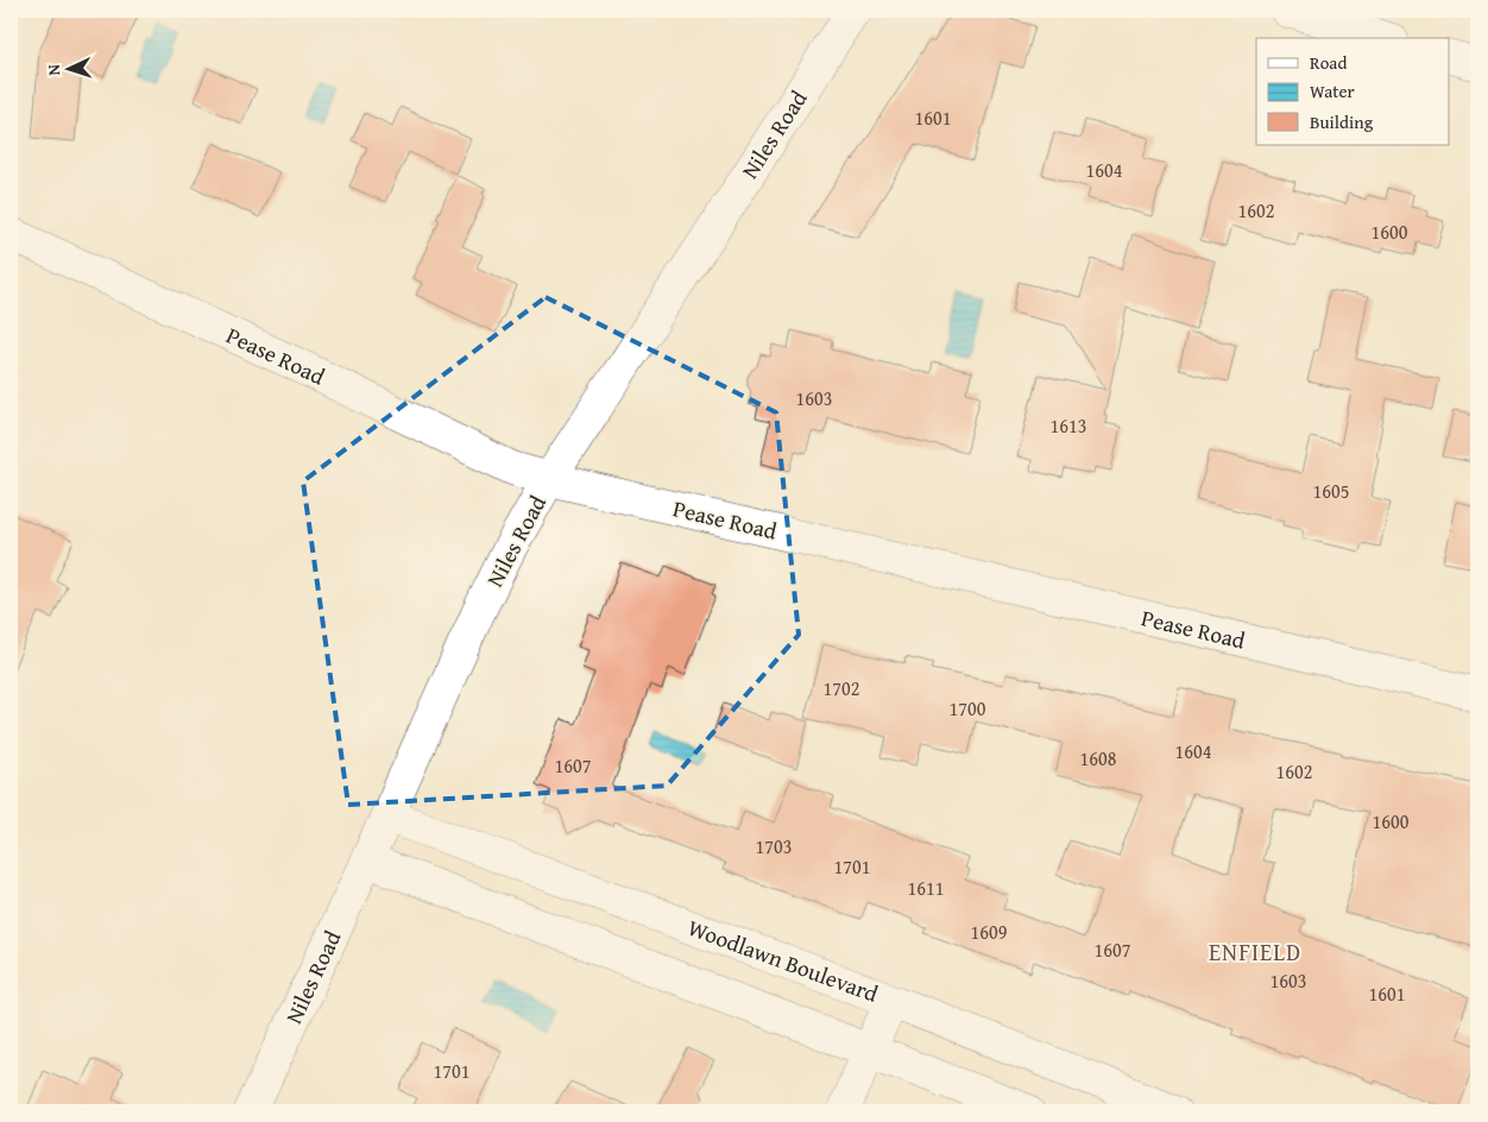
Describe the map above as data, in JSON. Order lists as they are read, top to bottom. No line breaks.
{"streets":{"street":["Niles Road","Pease Road","Woodlawn Boulevard"]},"crossings":[["Niles Road","Pease Road"],["Niles Road","Woodlawn Boulevard"]],"districts":["ENFIELD"],"house_numbers":["1601","1604","1602","1600","1603","1613","1605","1702","1700","1604","1608","1607","1602","1600","1703","1701","1611","1609","1607","1603","1601","1701"],"legend":["Road","Water","Building"],"north":"left"}
